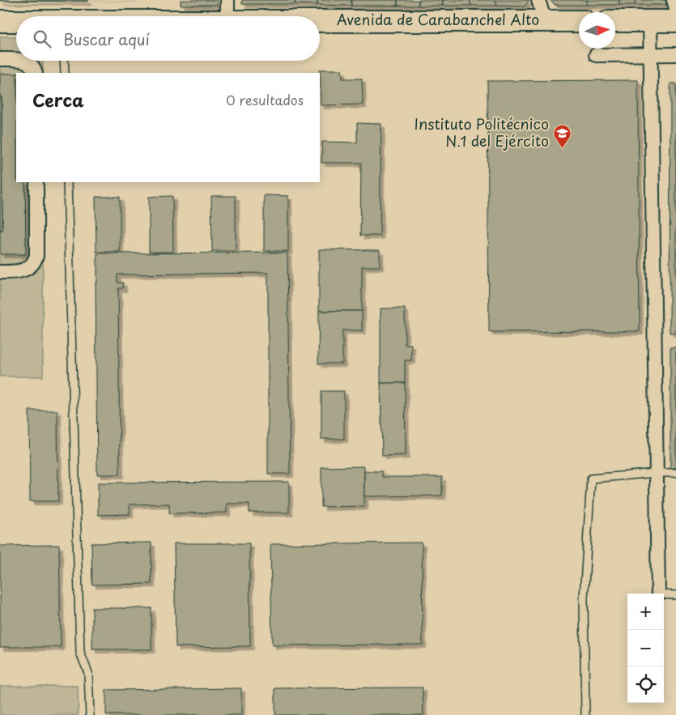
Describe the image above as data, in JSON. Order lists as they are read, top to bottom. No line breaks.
{"streets":{"main road":["Avenida de Carabanchel Alto"]},"places":{"school or university":["Instituto Politécnico N.1 del Ejército"]},"north":"right","page":{"search":"Buscar aquí","heading":["Cerca","0 resultados"],"map_buttons":["+","−"]}}
